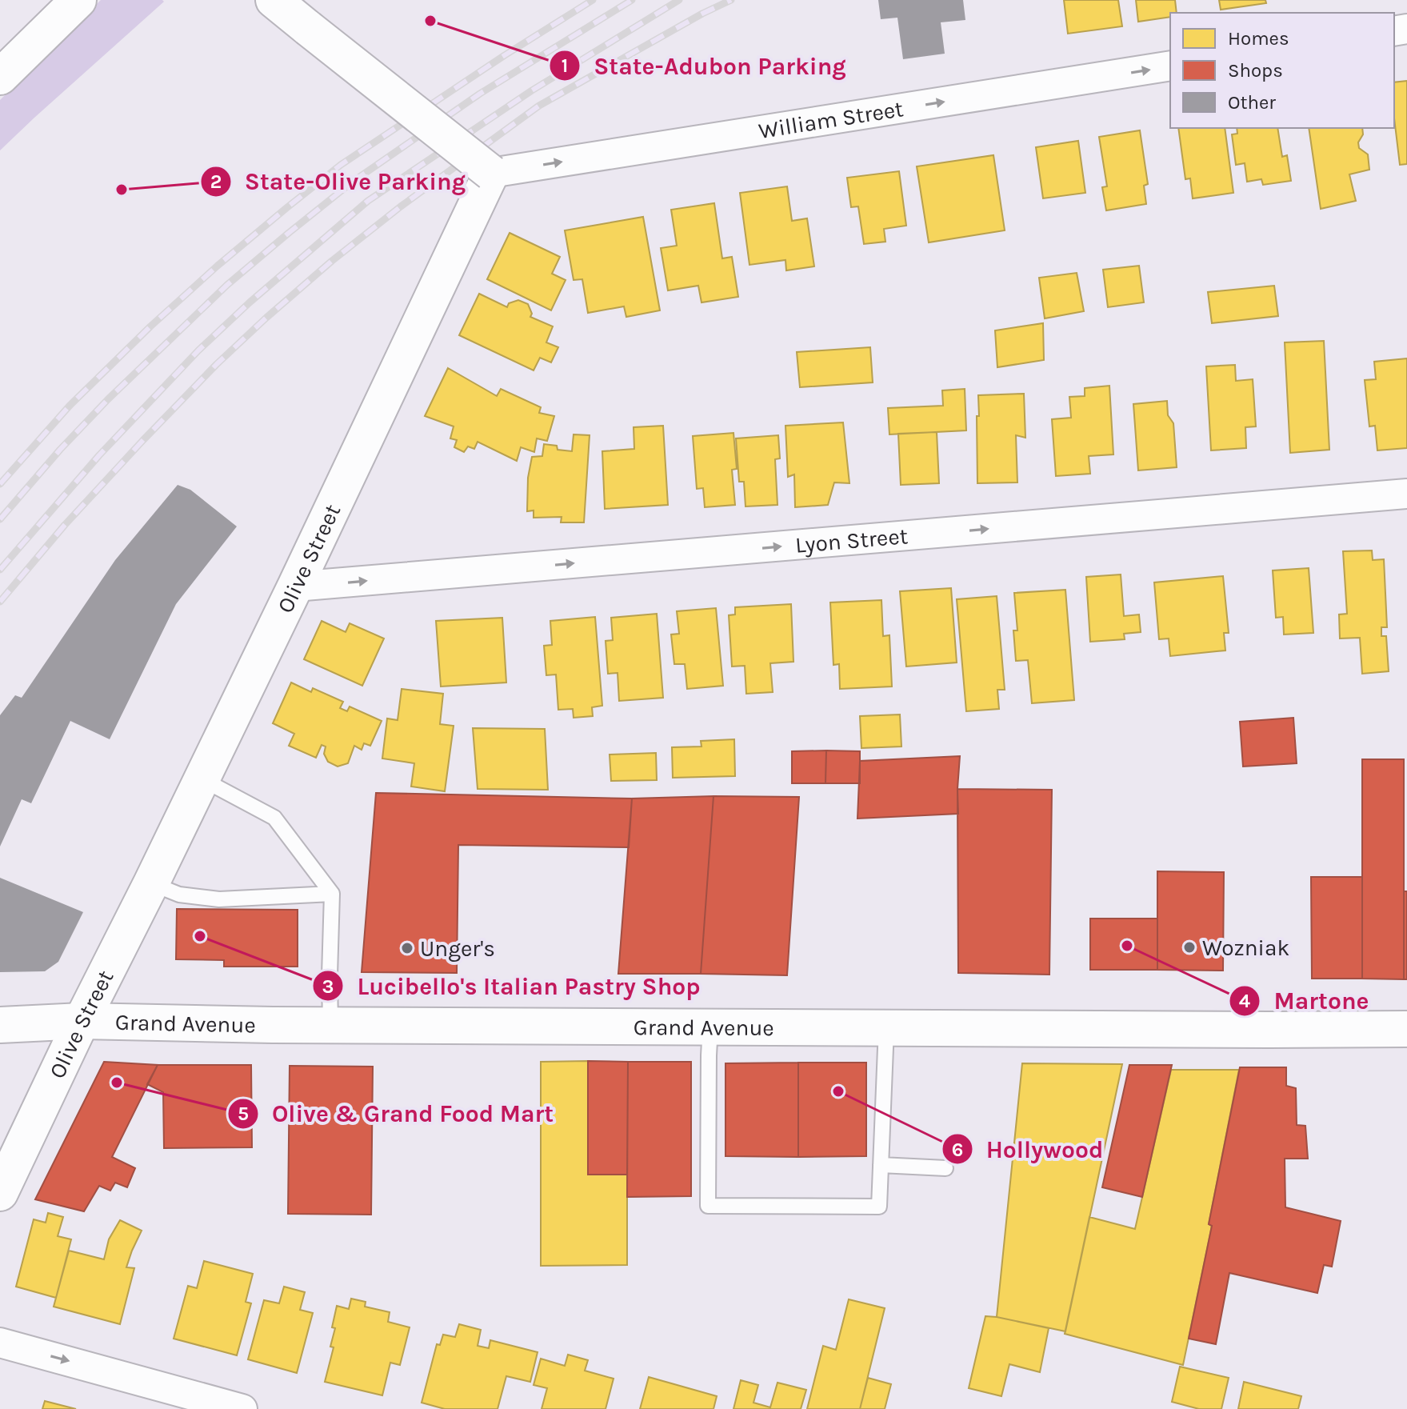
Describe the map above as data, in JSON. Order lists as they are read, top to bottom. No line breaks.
{"streets":{"main road":["Olive Street","Grand Avenue"],"street":["William Street","Lyon Street"]},"crossings":[["William Street","Olive Street"],["Lyon Street","Olive Street"],["Olive Street","Grand Avenue"]],"one_way":["William Street","Lyon Street"],"places":["State-Adubon Parking","State-Olive Parking","Lucibello's Italian Pastry Shop","Martone","Wozniak","Unger's","Olive & Grand Food Mart","Hollywood"],"legend":["Homes","Shops","Other"]}
